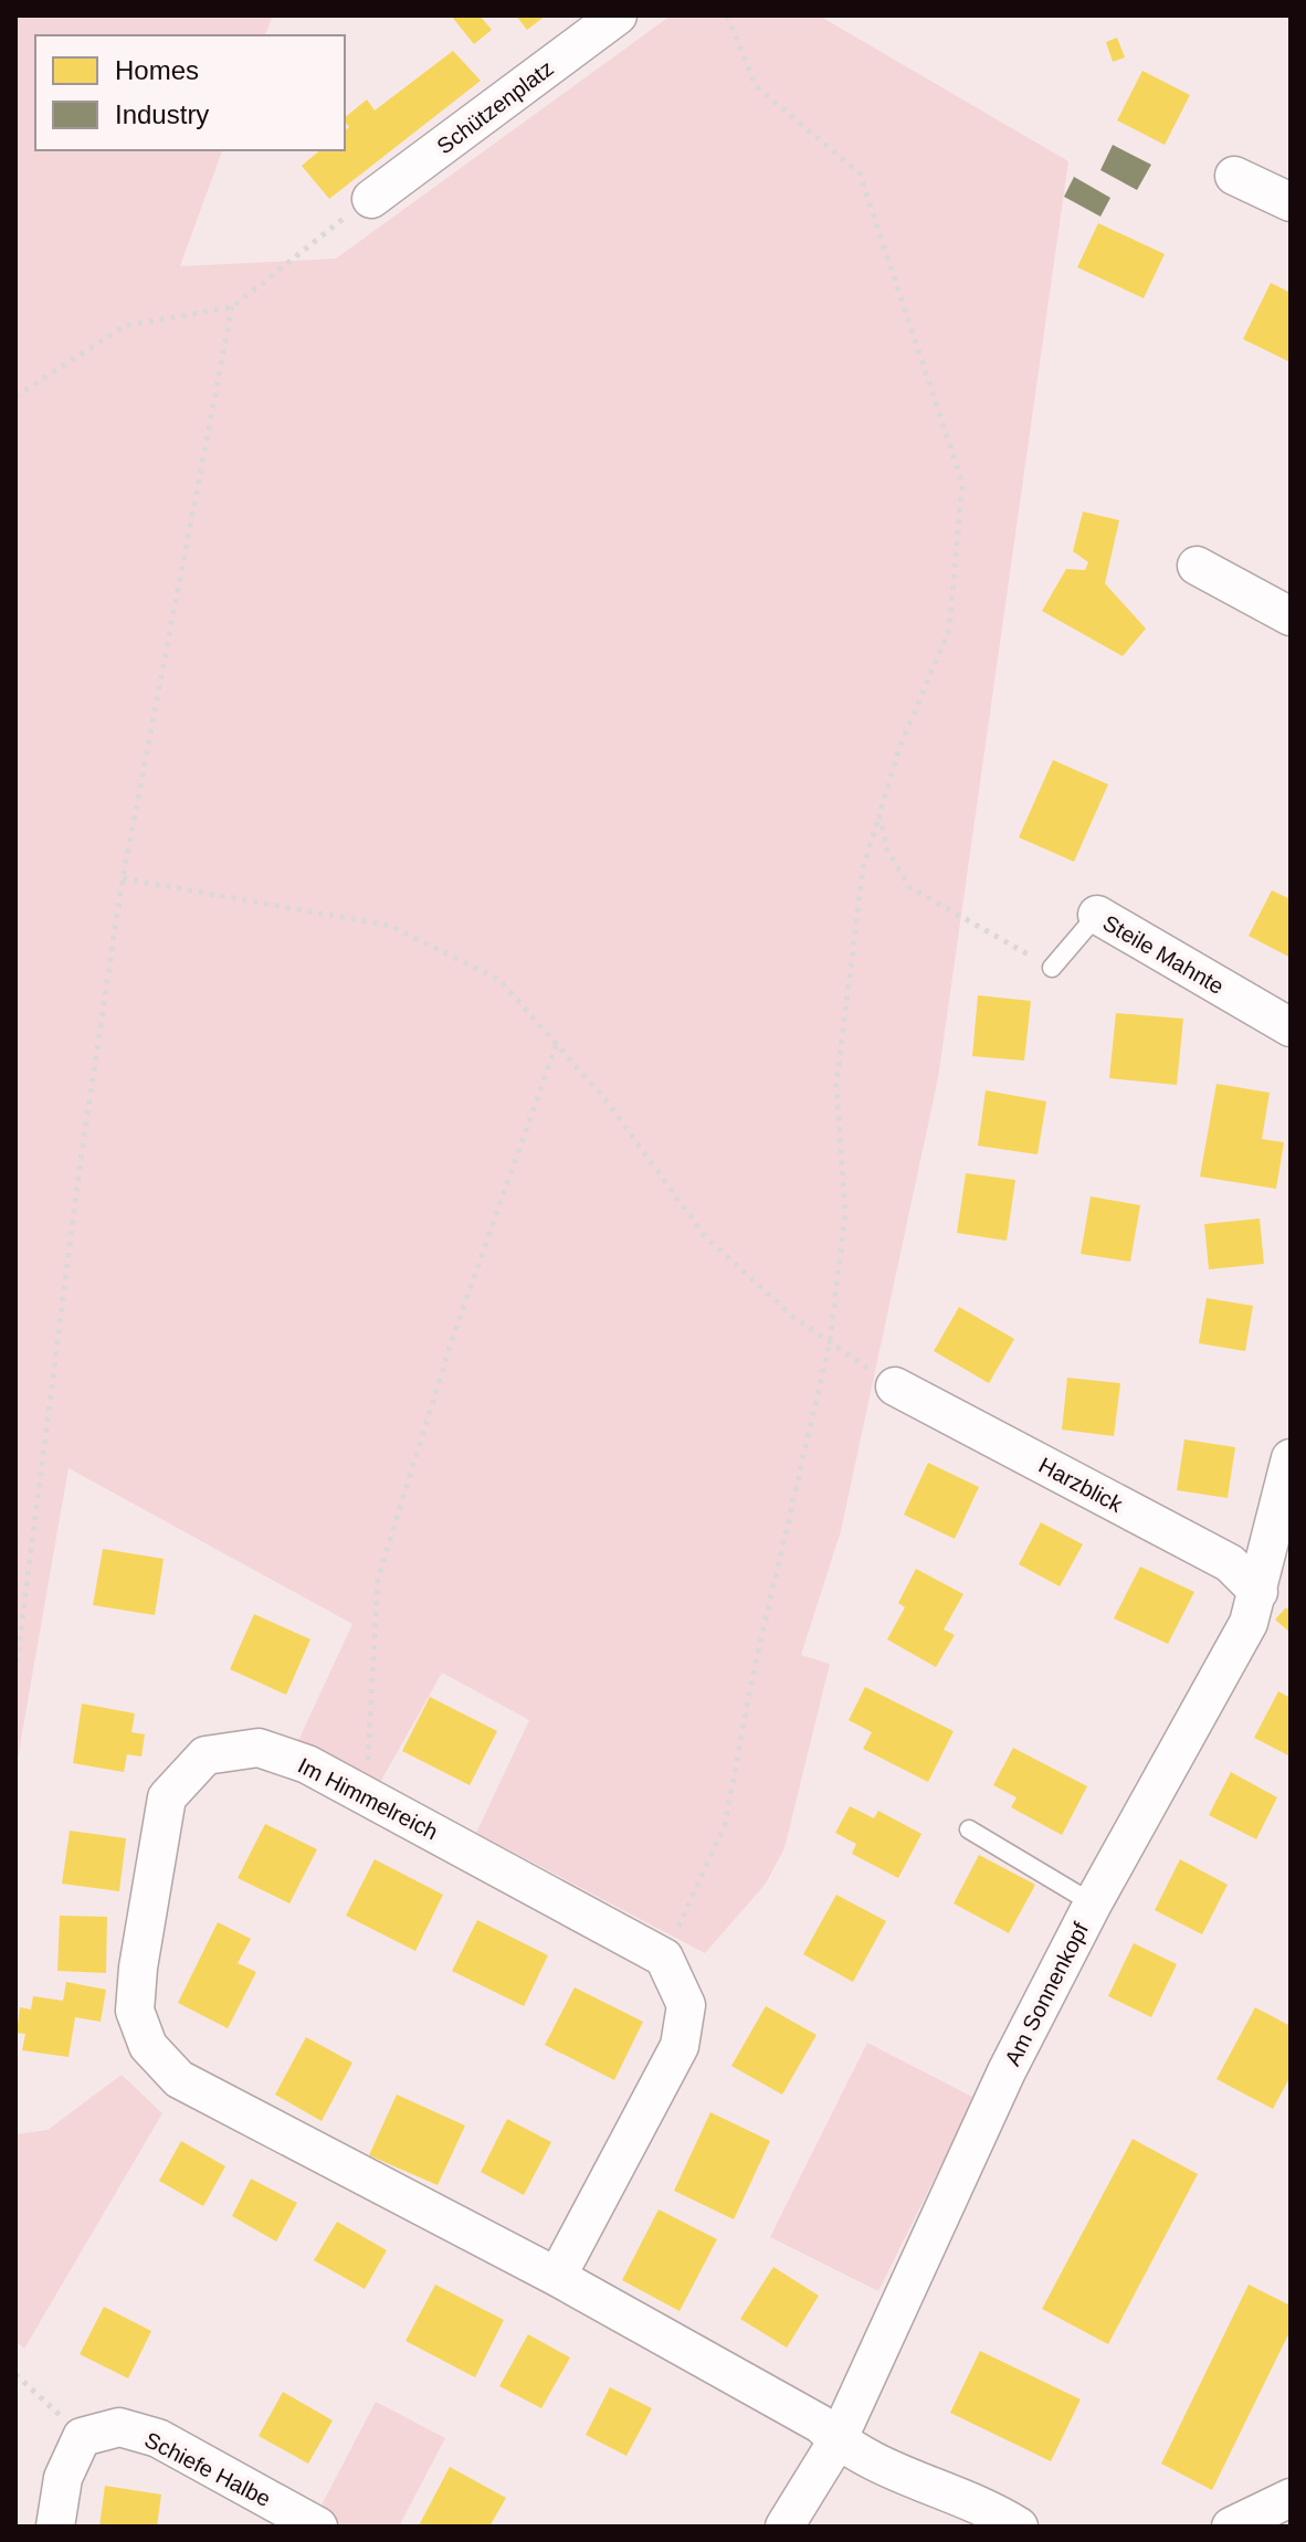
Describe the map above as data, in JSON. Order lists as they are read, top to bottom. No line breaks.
{"streets":{"street":["Schützenplatz","Steile Mahnte","Harzblick","Im Himmelreich","Am Sonnenkopf","Schiefe Halbe"]},"crossings":[["Harzblick","Am Sonnenkopf"],["Im Himmelreich","Am Sonnenkopf"]],"legend":["Homes","Industry"]}
